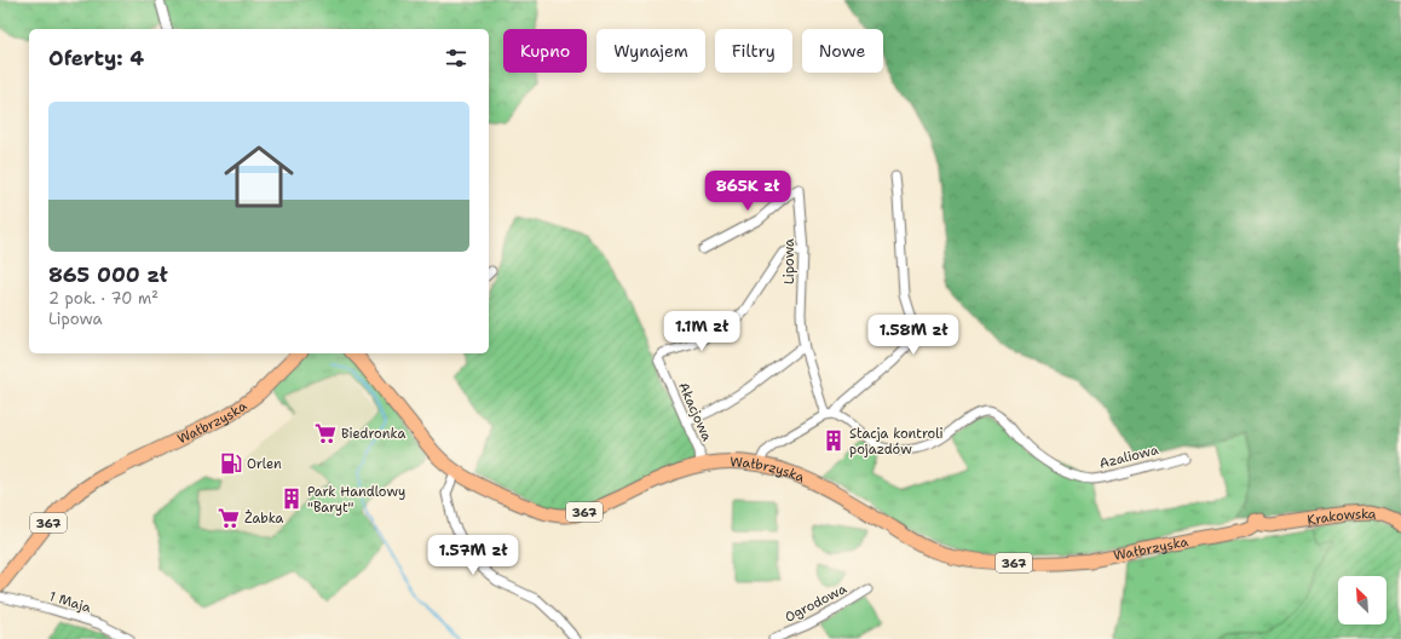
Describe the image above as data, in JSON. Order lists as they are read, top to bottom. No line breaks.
{"streets":{"main road":["Wałbrzyska","367","Krakowska"],"street":["Lipowa","Akacjowa","Azaliowa","1 Maja","Ogrodowa"]},"crossings":[["Lipowa","Akacjowa"],["Lipowa","Azaliowa"],["Akacjowa","Wałbrzyska"],["Wałbrzyska","Krakowska"]],"places":{"supermarket":["Biedronka","Żabka"],"building":["Stacja kontroli pojazdów","Park Handlowy \"Baryt\""],"fuel station":["Orlen"]},"north":"top left","page":{"chip":["Kupno","Wynajem","Filtry","Nowe"],"heading":"Oferty: 4","list":[{"name":"865 000 zł","note":"2 pok. · 70 m² · Lipowa"}],"price":["865K zł","1.1M zł","1.58M zł","1.57M zł"]}}
